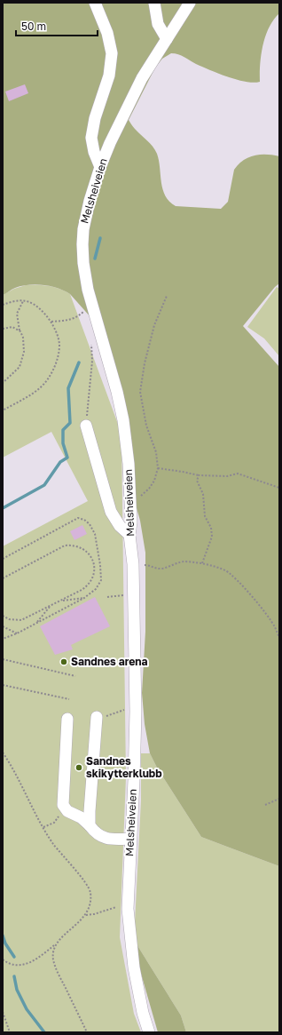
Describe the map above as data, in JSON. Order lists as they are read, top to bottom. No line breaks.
{"streets":{"street":["Melsheiveien"]},"places":["Sandnes arena","Sandnes skikytterklubb"],"scale_bar":"50 m"}
